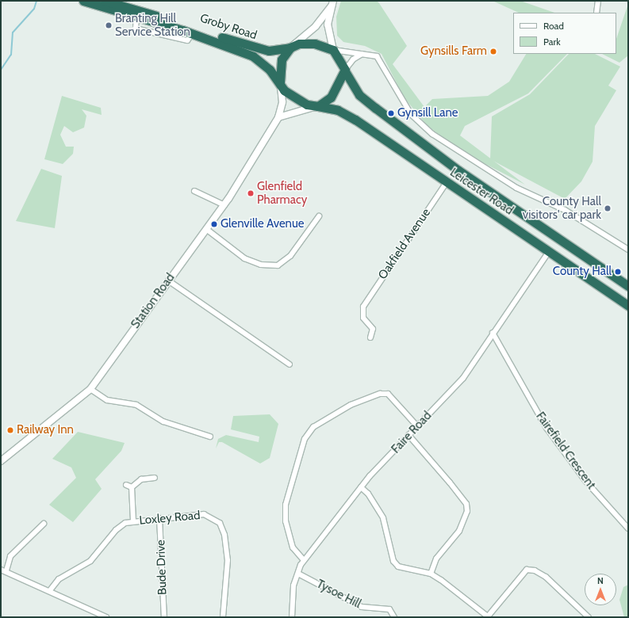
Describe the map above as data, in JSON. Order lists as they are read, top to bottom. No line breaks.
{"streets":{"highway":["Groby Road","Leicester Road"],"street":["Oakfield Avenue","Station Road","Faire Road","Fairefield Crescent","Loxley Road","Bude Drive","Tysoe Hill"]},"crossings":[["Groby Road","Leicester Road"],["Groby Road","Station Road"],["Leicester Road","Oakfield Avenue"],["Leicester Road","Station Road"],["Leicester Road","Faire Road"],["Faire Road","Fairefield Crescent"],["Faire Road","Tysoe Hill"],["Loxley Road","Bude Drive"]],"places":["Branting Hill Service Station","Gynsills Farm","Gynsill Lane","Glenfield Pharmacy","County Hall visitors' car park","Glenville Avenue","County Hall","Railway Inn"],"legend":["Road","Park"],"north":"top"}
